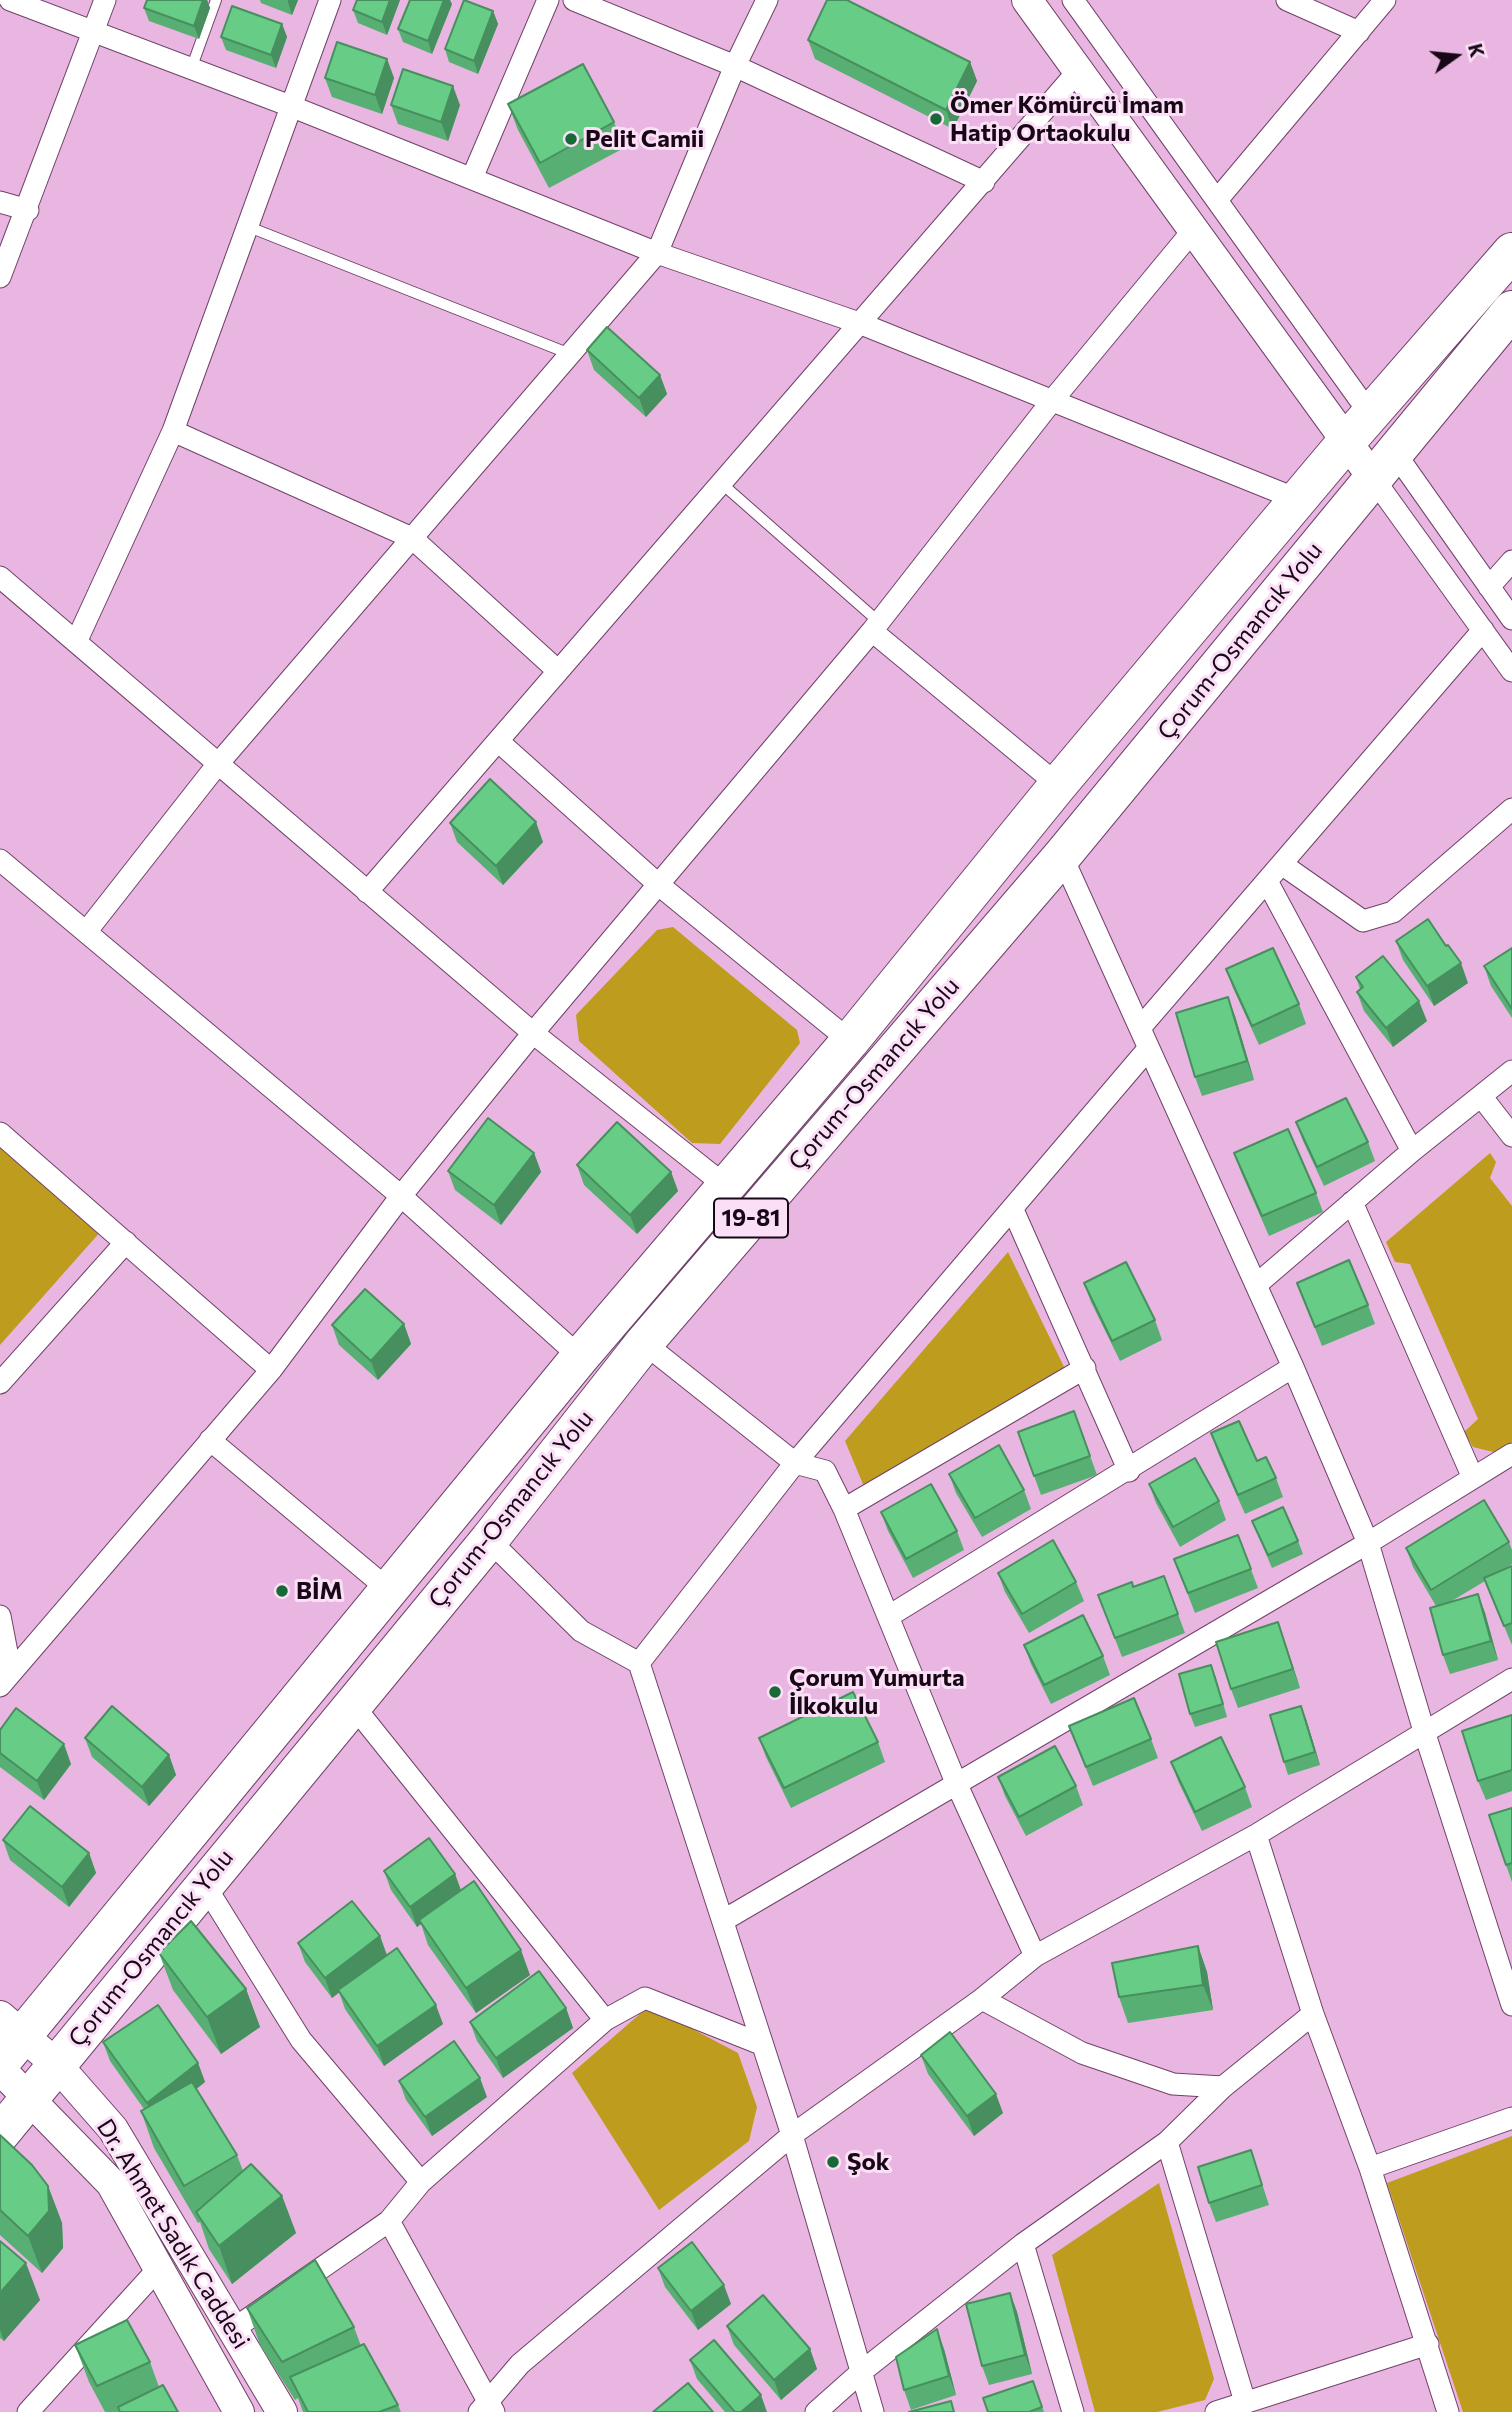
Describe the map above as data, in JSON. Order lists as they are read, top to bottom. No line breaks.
{"streets":{"highway":["Çorum-Osmancık Yolu","19-81"],"street":["Dr. Ahmet Sadık Caddesi"]},"crossings":[["Çorum-Osmancık Yolu","Dr. Ahmet Sadık Caddesi"]],"places":["Ömer Kömürcü İmam Hatip Ortaokulu","Pelit Camii","BİM","Çorum Yumurta İlkokulu","Şok"],"north":"right"}
